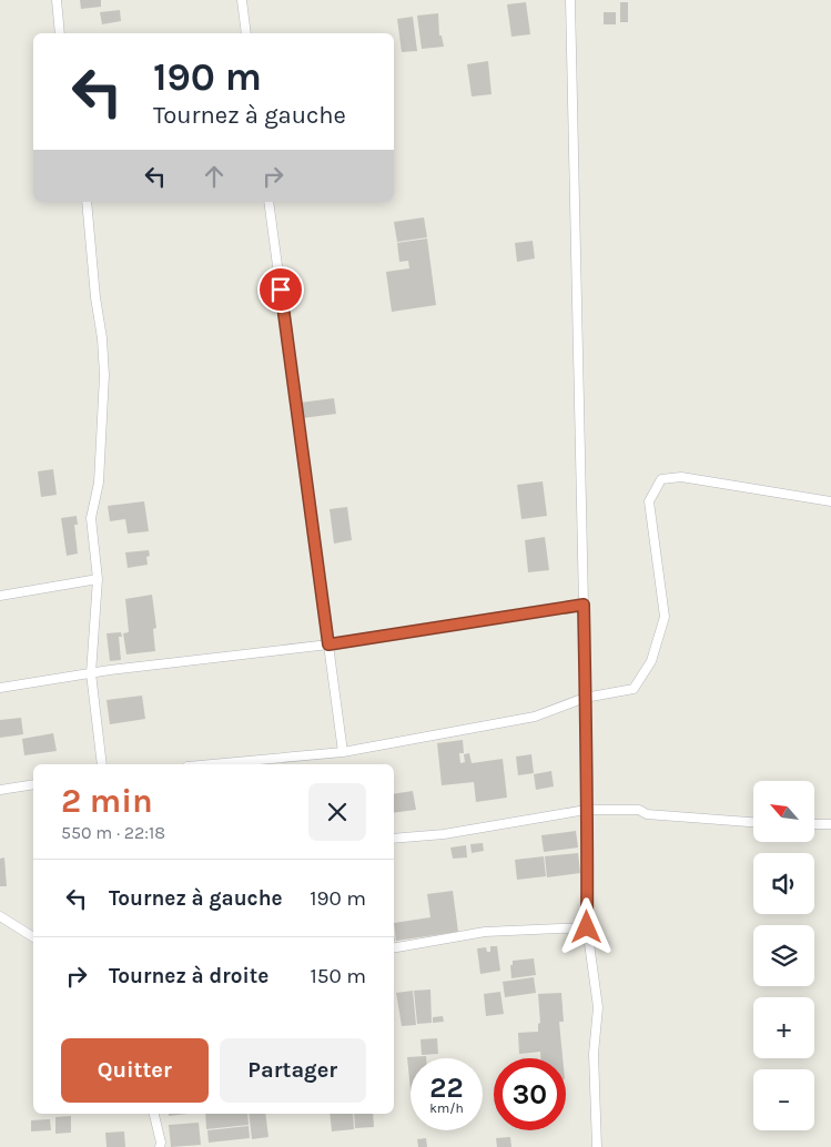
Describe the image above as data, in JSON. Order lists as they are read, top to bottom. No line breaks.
{"north":"top left","page":{"turn":["190 m","Tournez à gauche"],"heading":["2 min","550 m · 22:18"],"map_buttons":["+","−"],"list":[{"name":"Tournez à gauche","value":"190 m"},{"name":"Tournez à droite","value":"150 m"}],"buttons":["Quitter","Partager"],"speed":"22 km/h","limit":"30"}}
